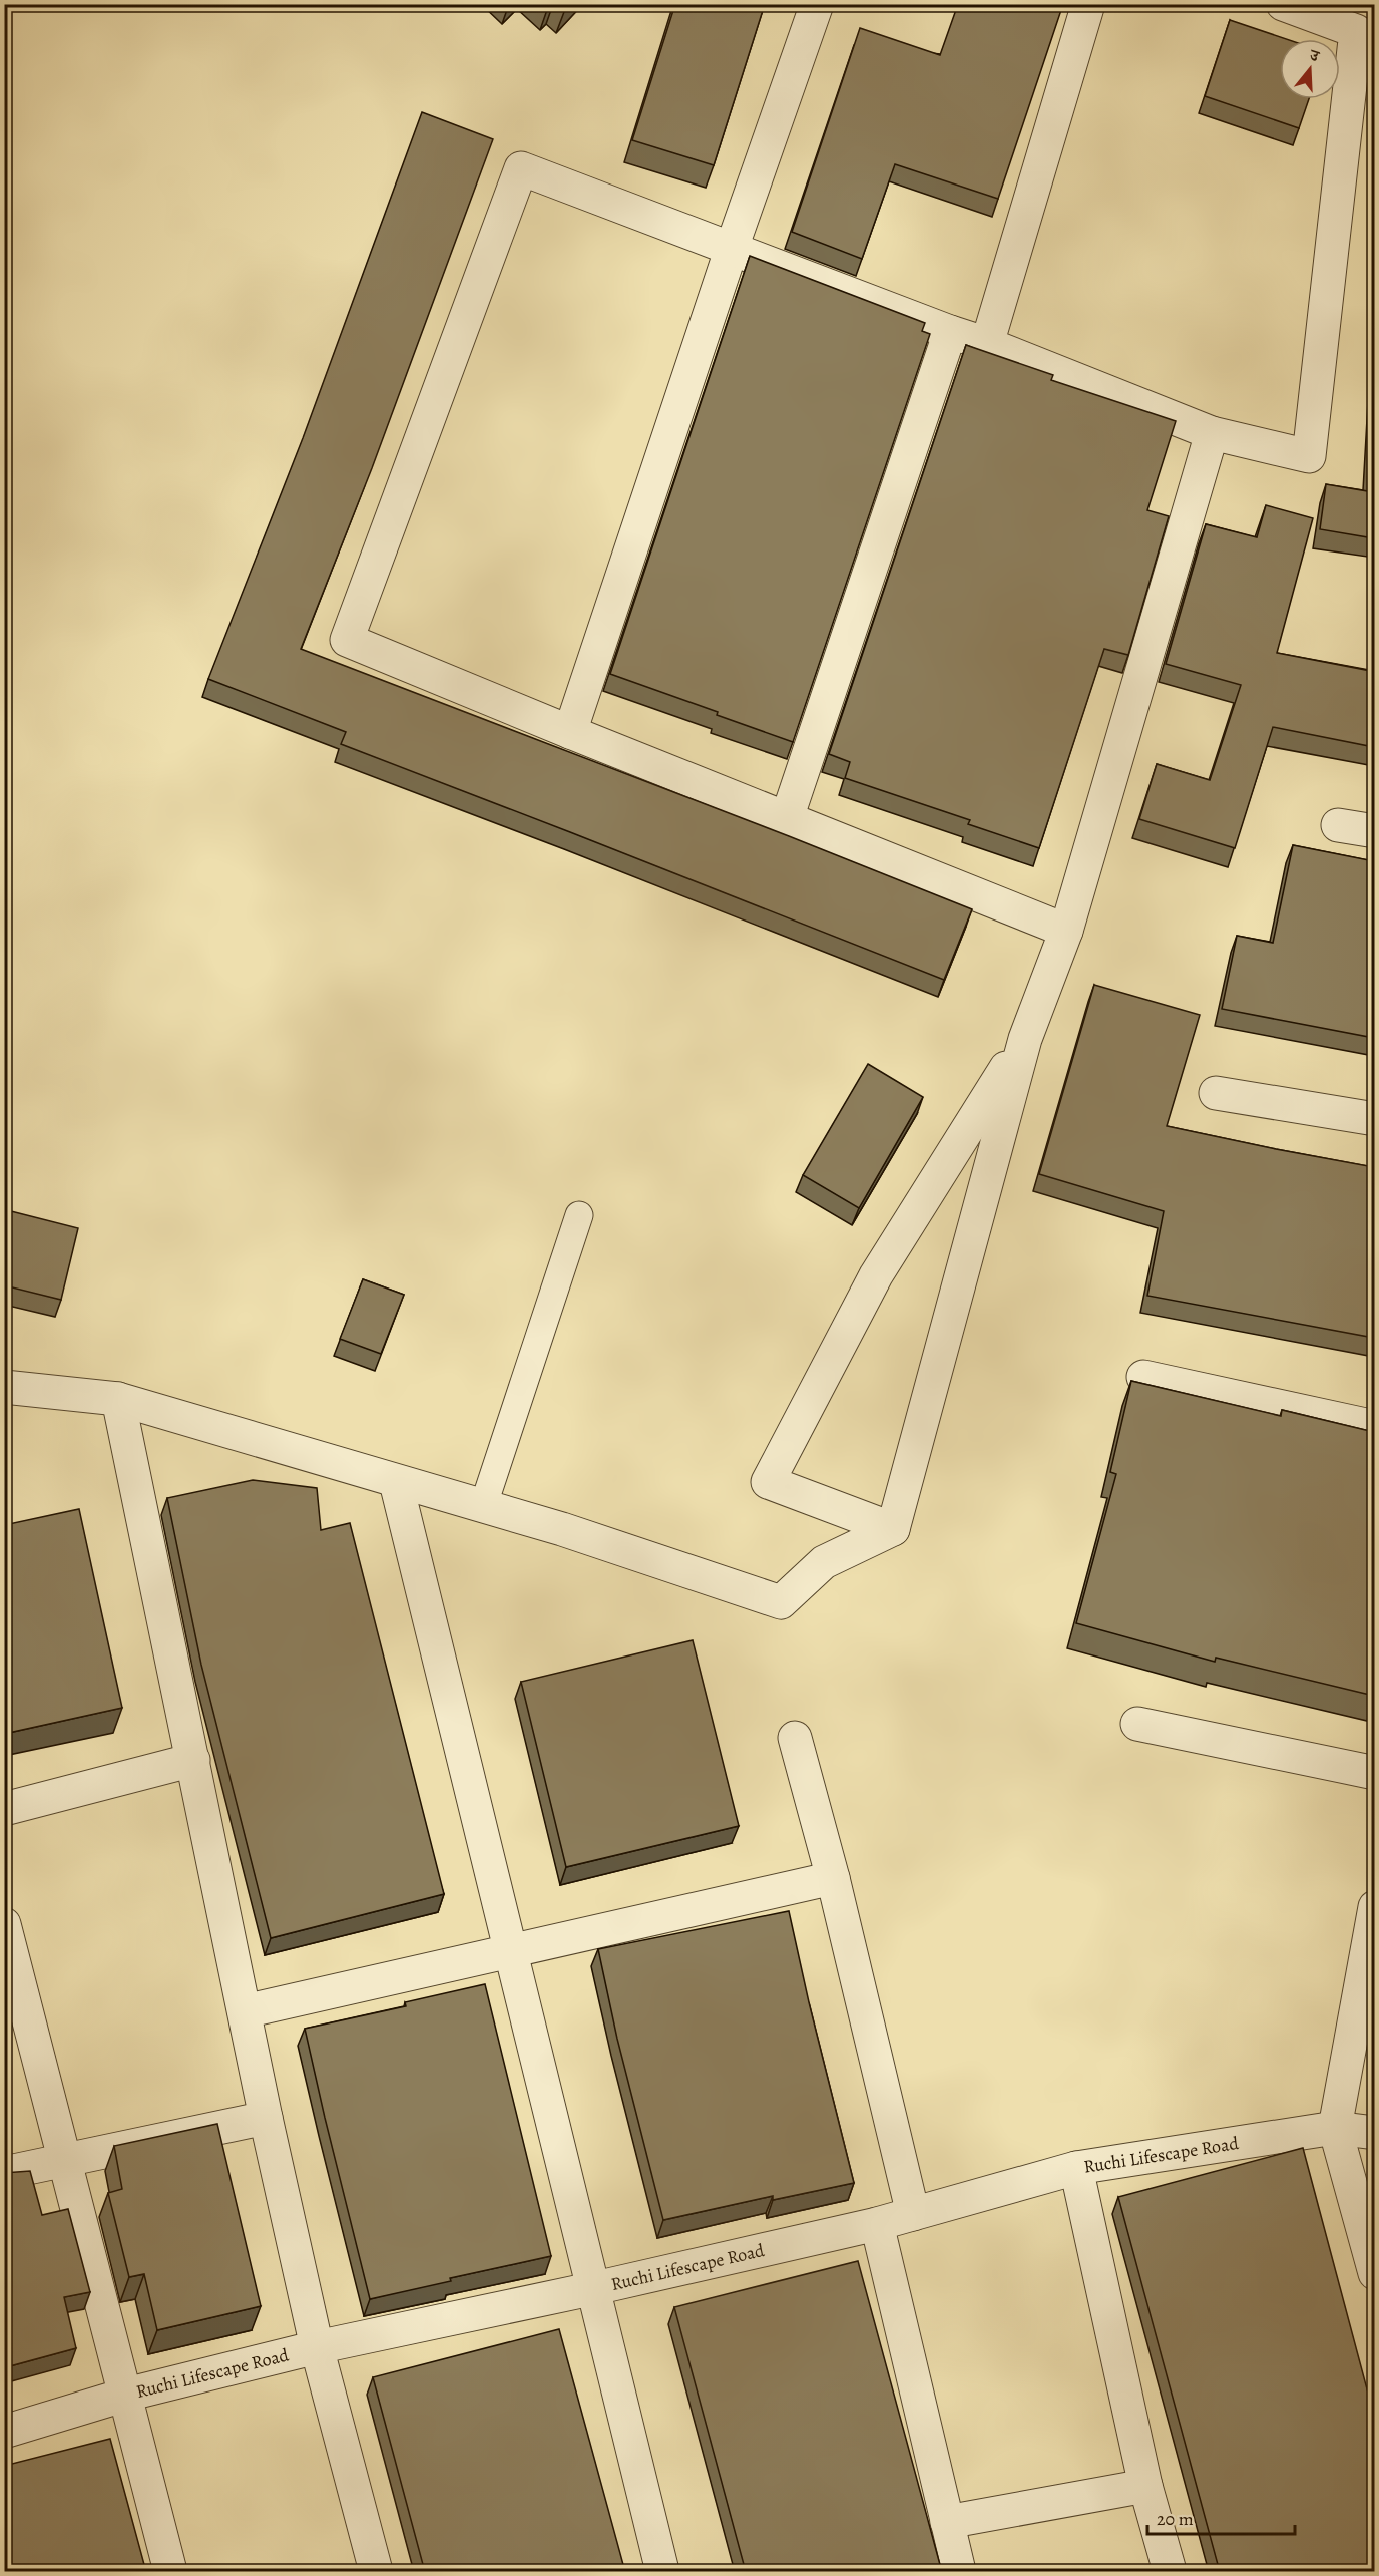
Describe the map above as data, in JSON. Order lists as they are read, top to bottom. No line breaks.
{"streets":{"street":["Ruchi Lifescape Road"]},"scale_bar":"20 m","north":"top"}
